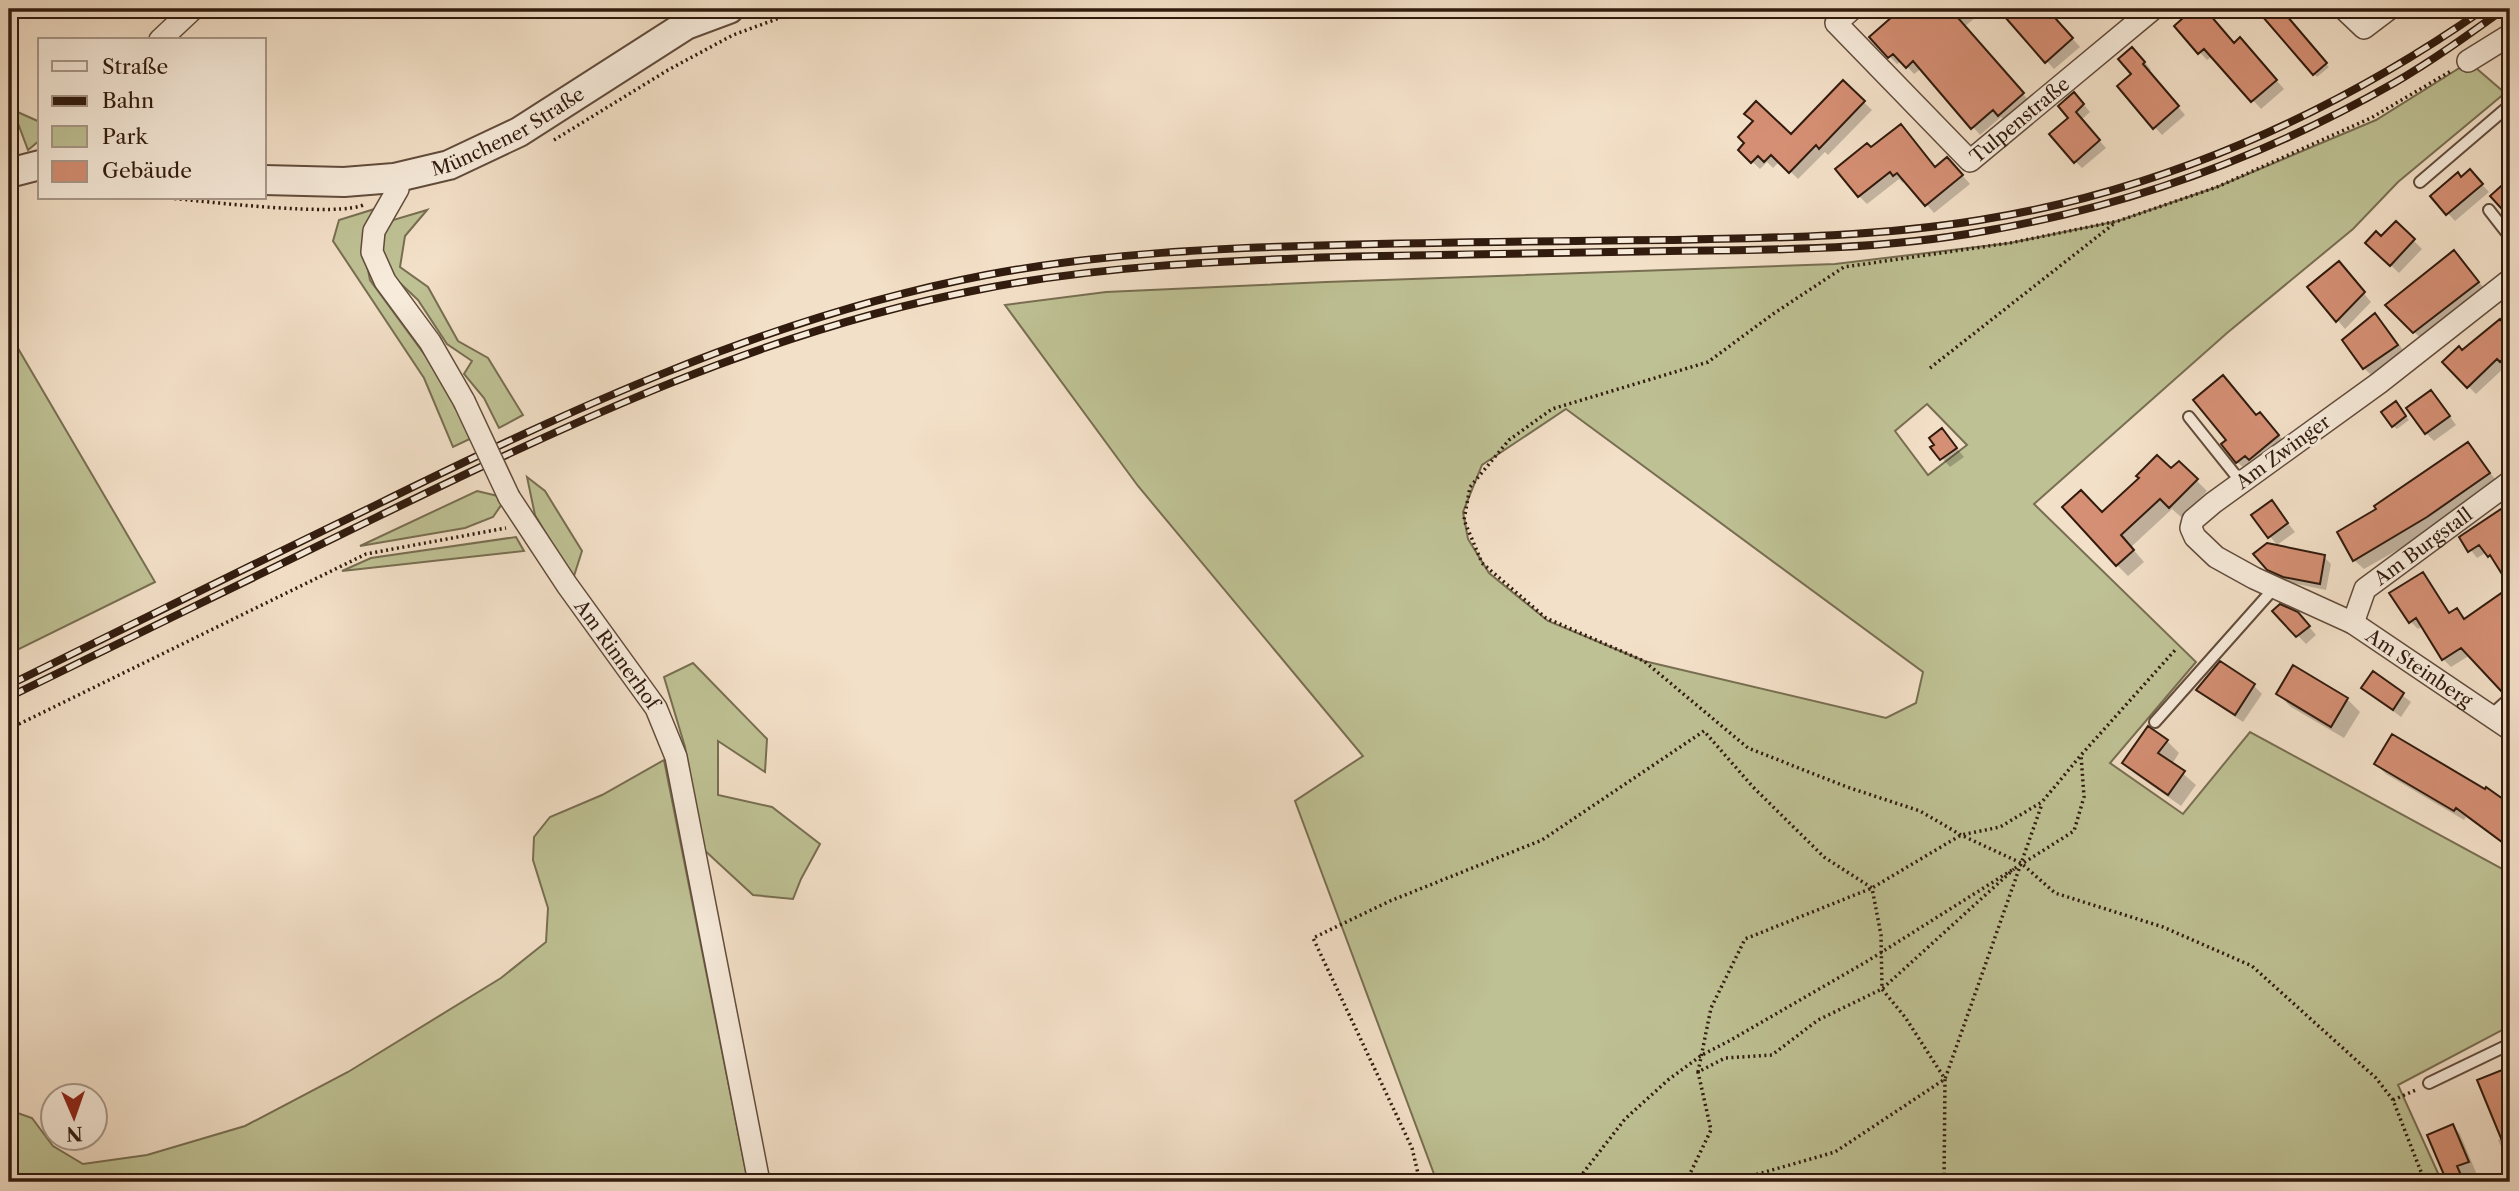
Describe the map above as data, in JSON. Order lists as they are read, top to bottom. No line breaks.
{"streets":{"street":["Tulpenstraße","Münchener Straße","Am Zwinger","Am Burgstall","Am Rinnerhof","Am Steinberg"]},"crossings":[["Münchener Straße","Am Rinnerhof"],["Am Zwinger","Am Steinberg"],["Am Burgstall","Am Steinberg"]],"legend":["Straße","Bahn","Park","Gebäude"],"north":"bottom"}
